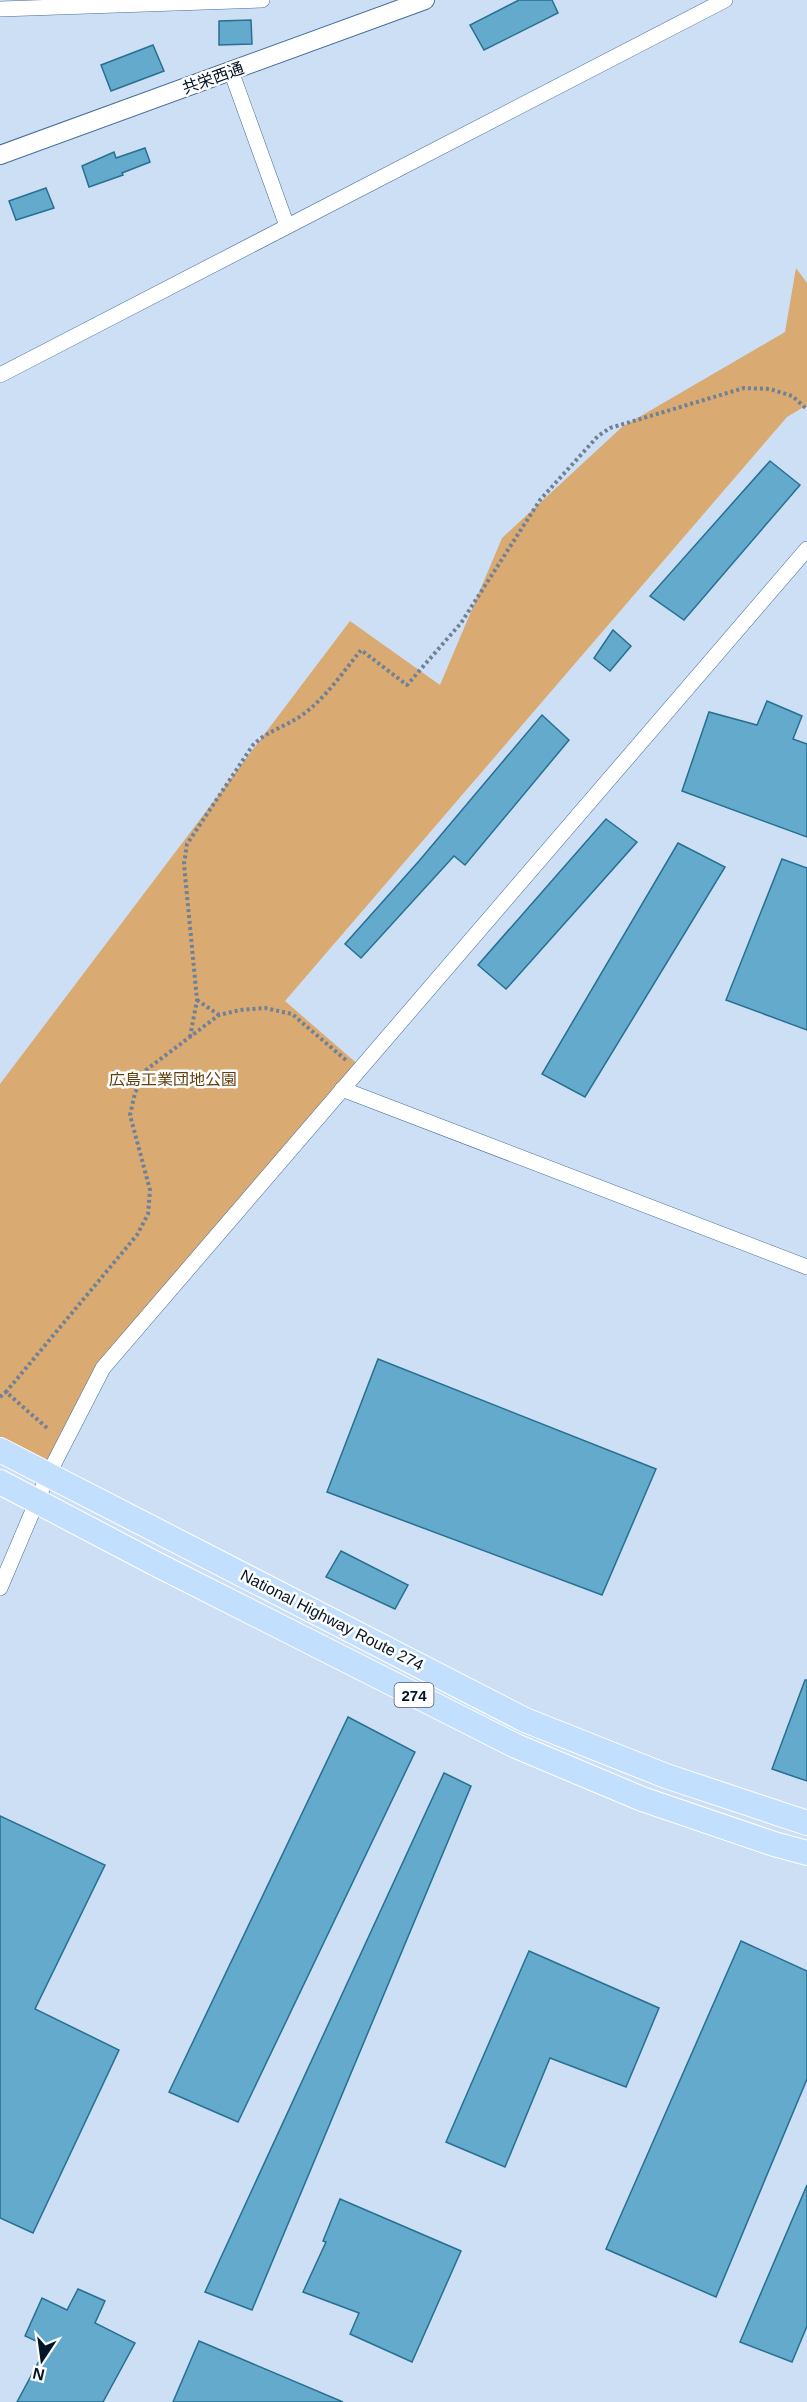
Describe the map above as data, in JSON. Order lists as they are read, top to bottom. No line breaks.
{"streets":{"highway":["National Highway Route 274","274"],"street":["共栄西通"]},"parks":["広島工業団地公園"],"north":"bottom"}
